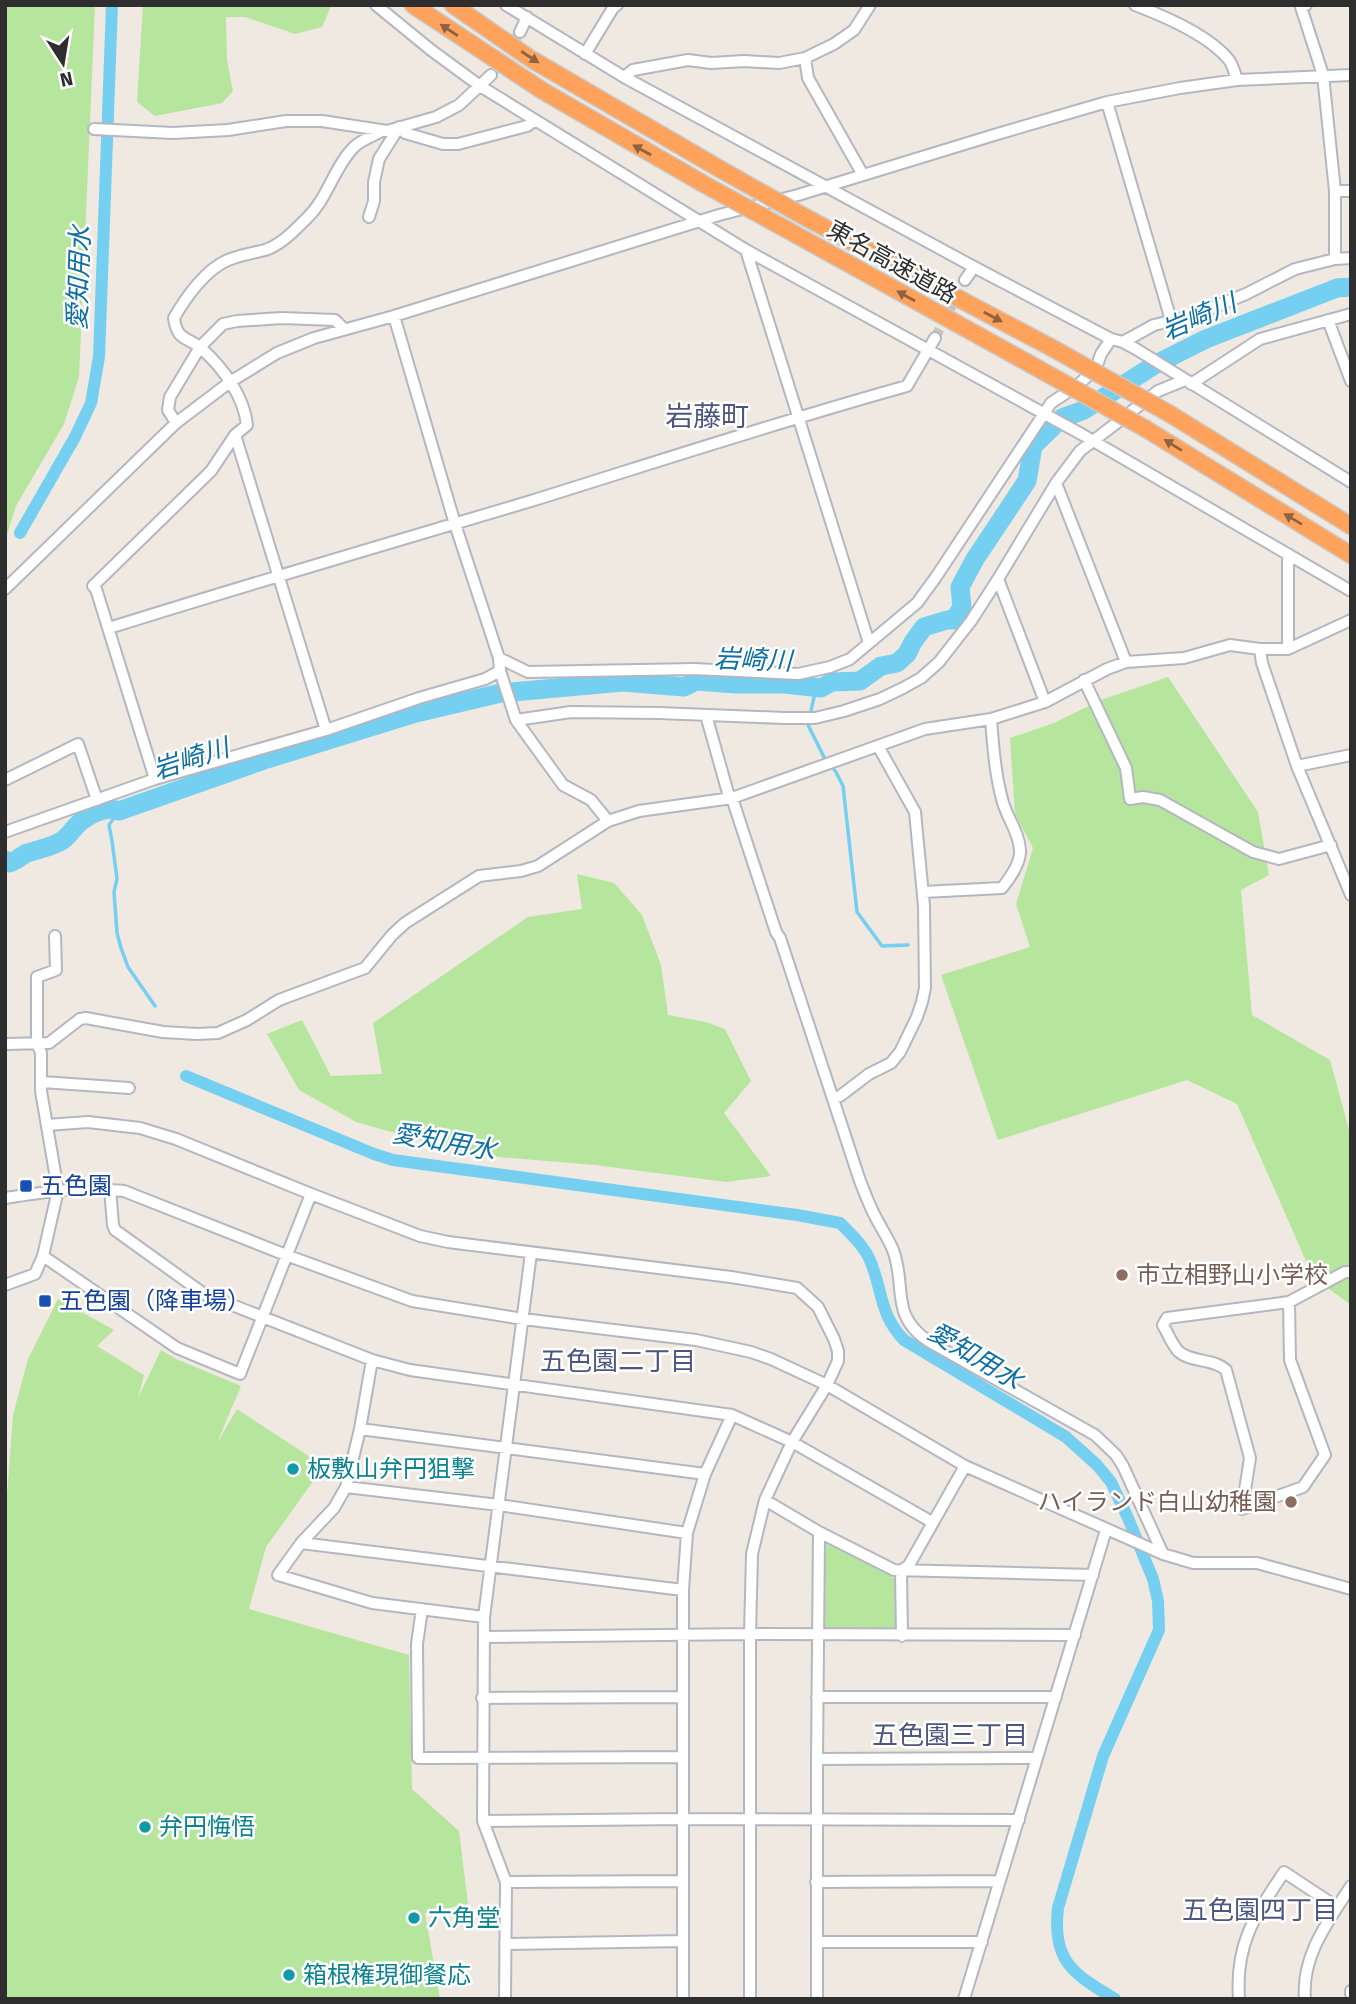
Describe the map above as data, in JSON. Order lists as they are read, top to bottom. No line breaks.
{"streets":{"highway":["東名高速道路"]},"districts":["岩藤町","五色園二丁目","五色園三丁目","五色園四丁目"],"water":["愛知用水","岩崎川"],"places":{"transit":["五色園","五色園（降車場）"],"other":["市立相野山小学校","板敷山弁円狙撃","ハイランド白山幼稚園","弁円悔悟","六角堂","箱根権現御餐応"]},"north":"bottom"}
